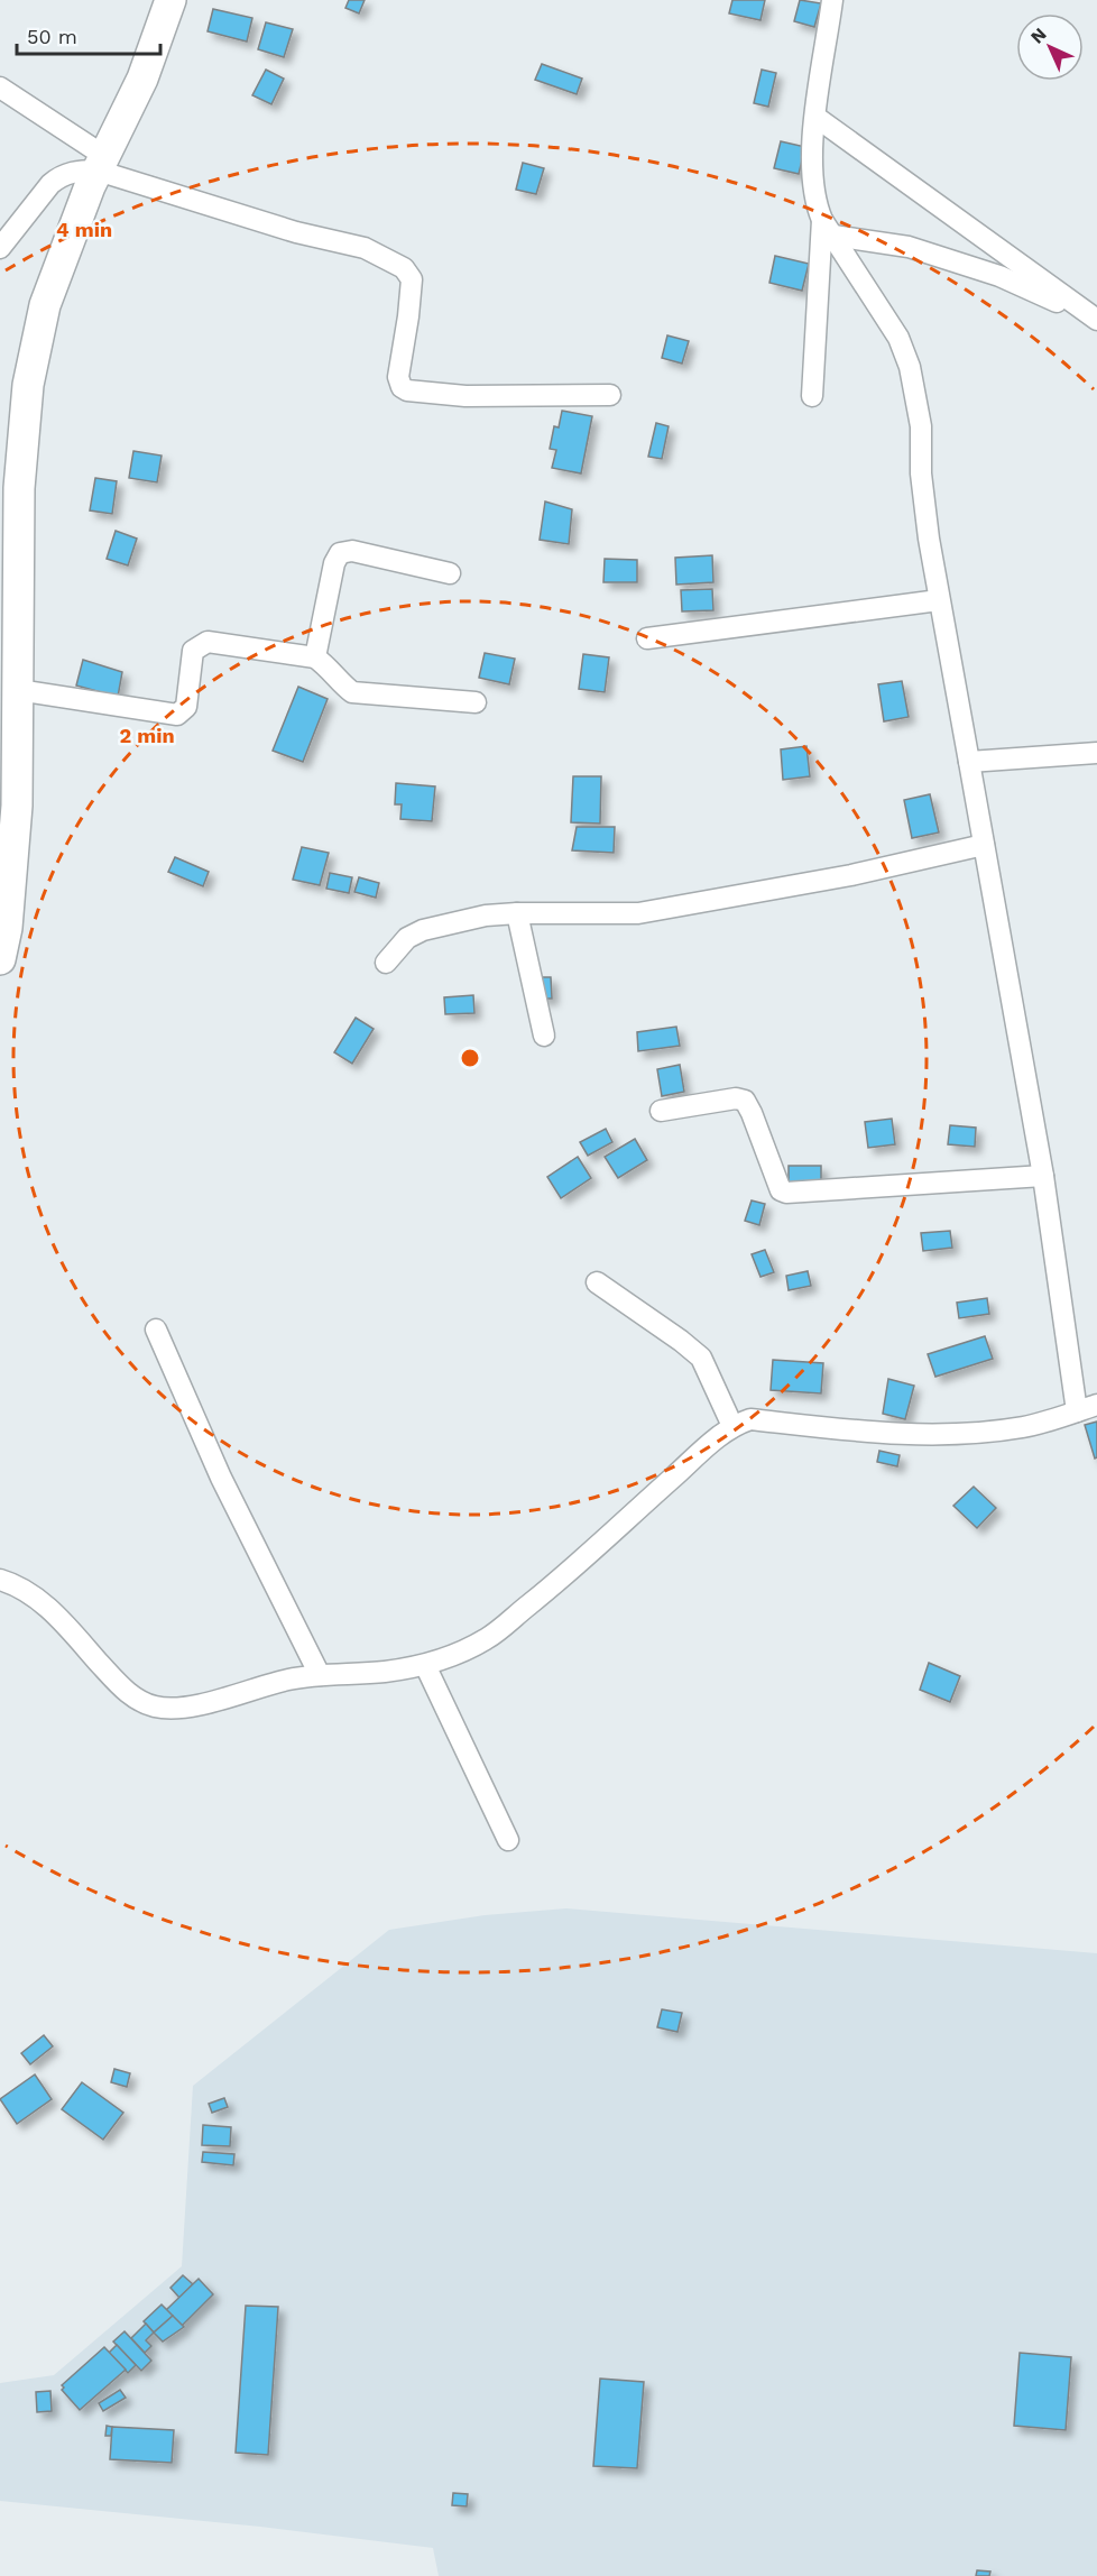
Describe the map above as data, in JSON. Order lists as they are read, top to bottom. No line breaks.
{"scale_bar":"50 m","north":"top left","rings":["4 min","2 min"]}
